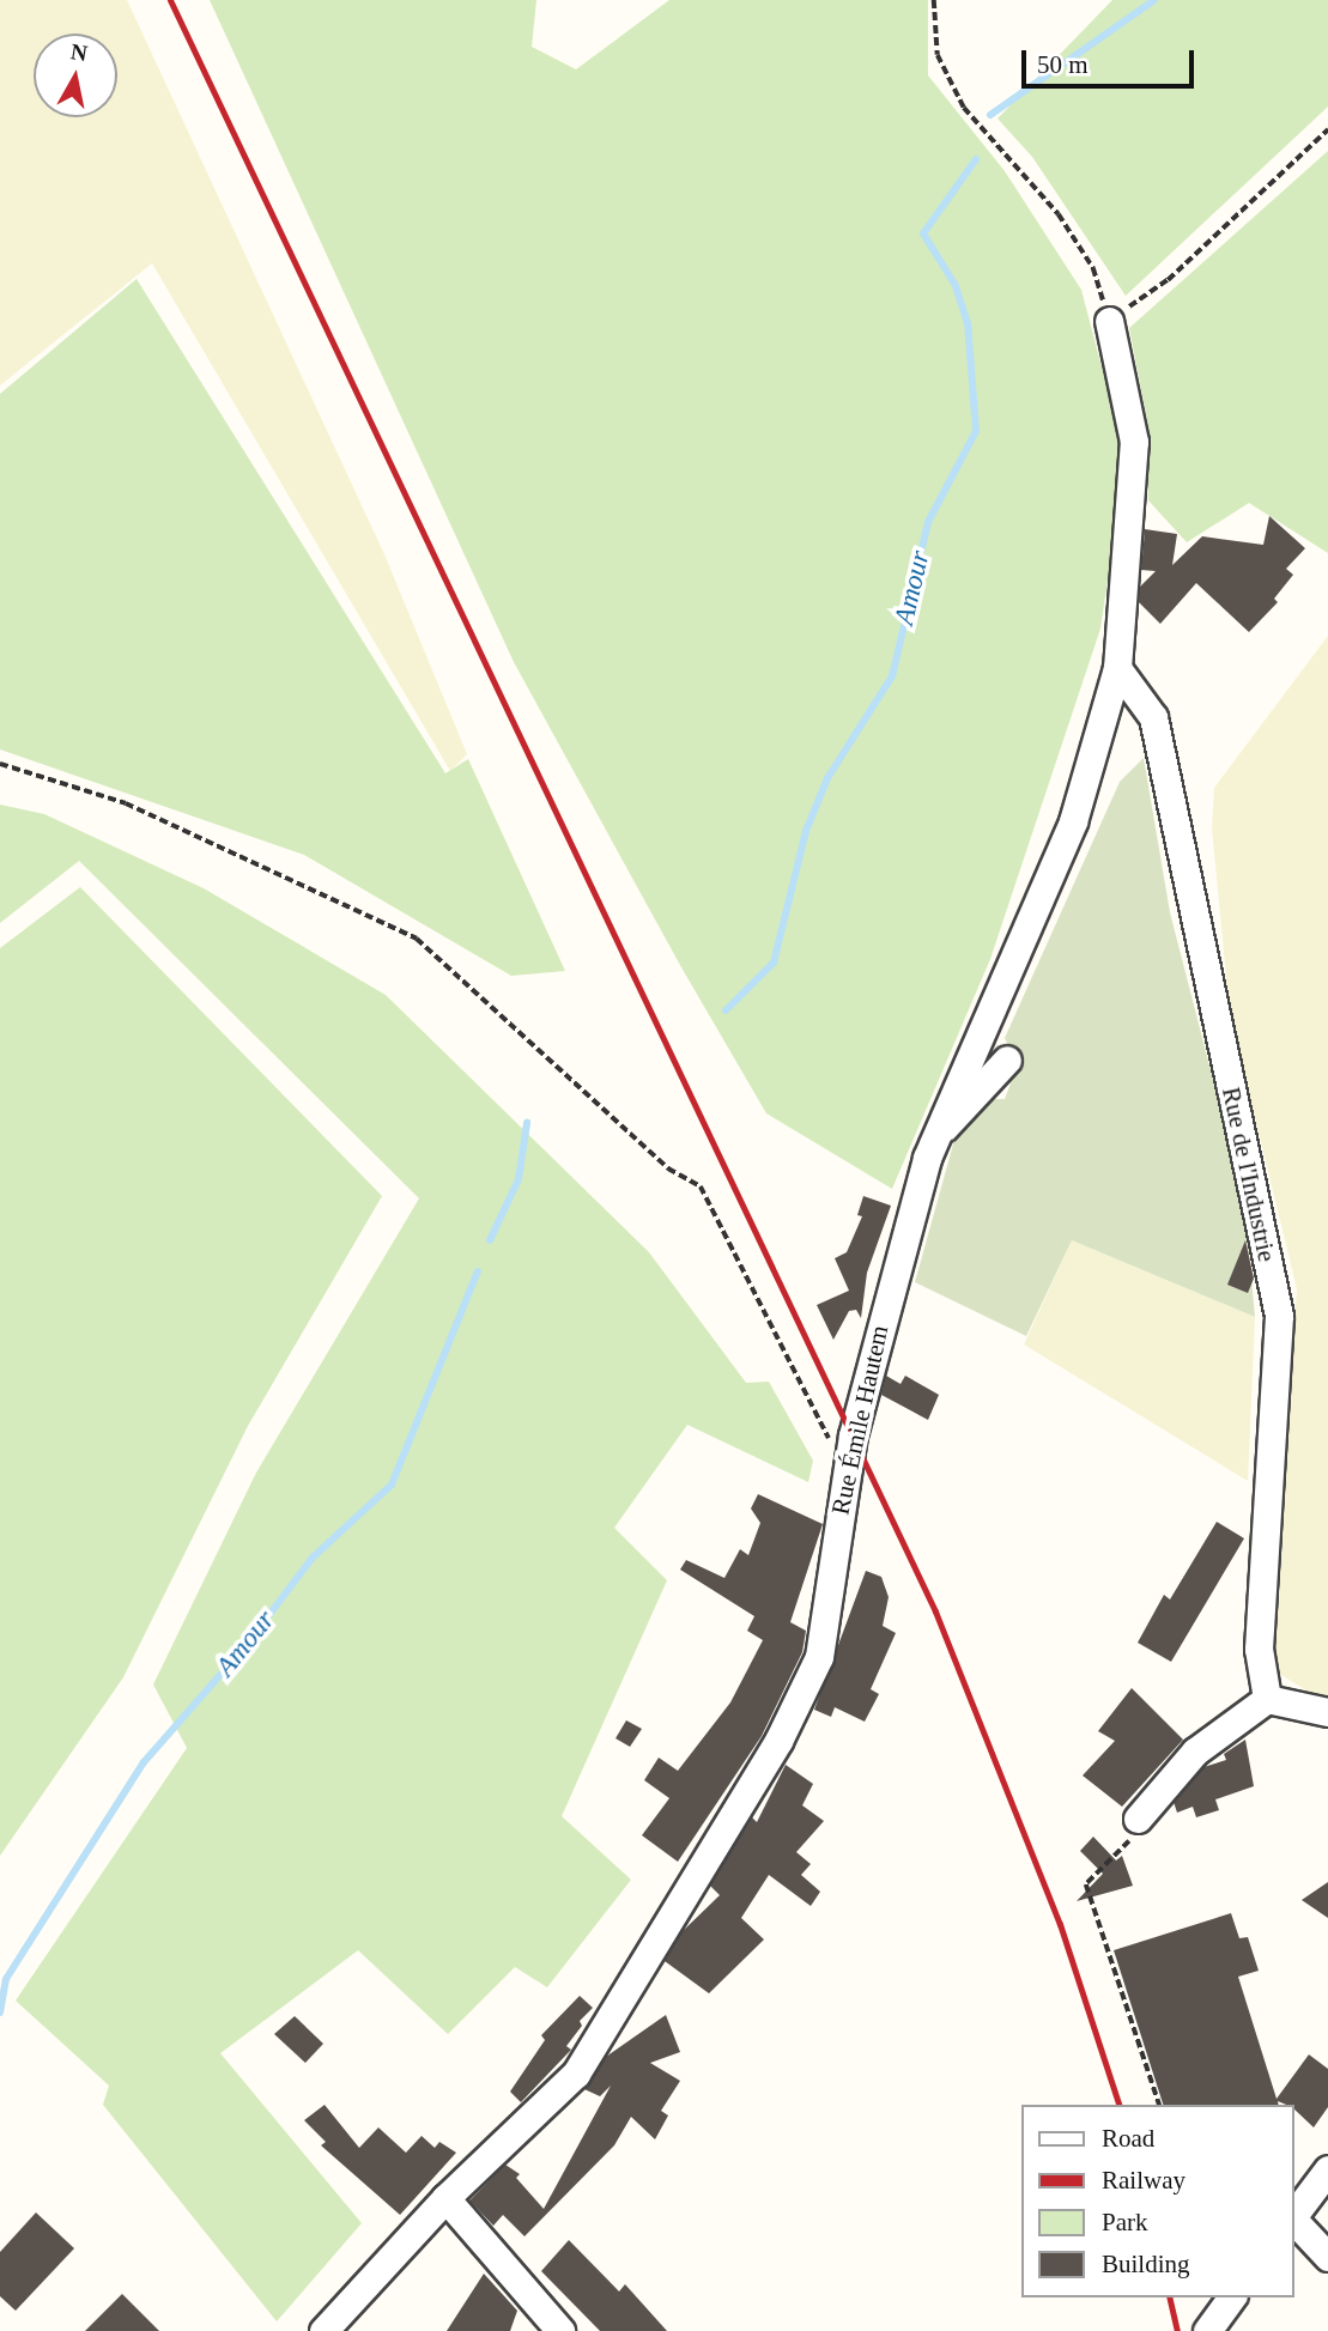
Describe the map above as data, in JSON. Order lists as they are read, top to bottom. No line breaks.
{"streets":{"street":["Rue de l'Industrie","Rue Émile Hautem"]},"crossings":[["Rue de l'Industrie","Rue Émile Hautem"]],"water":["Amour"],"legend":["Road","Railway","Park","Building"],"scale_bar":"50 m","north":"top"}
